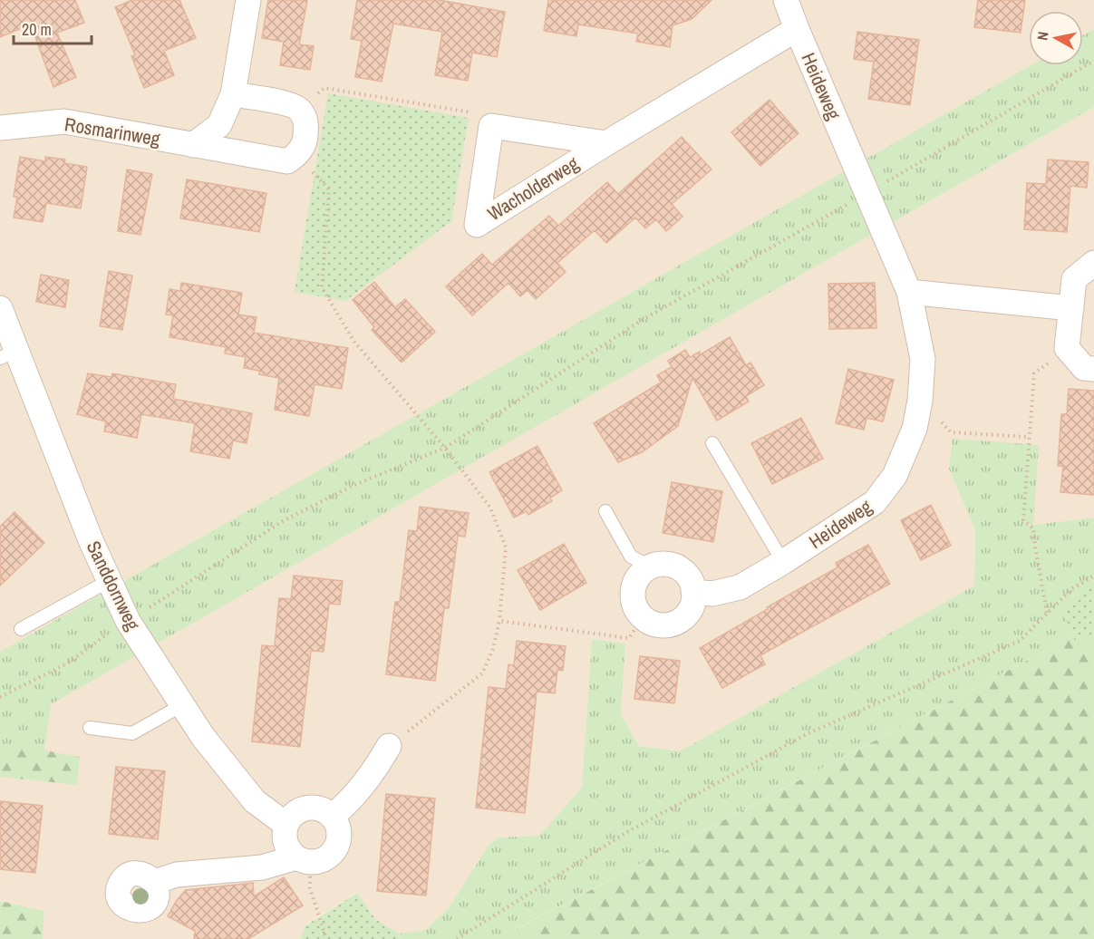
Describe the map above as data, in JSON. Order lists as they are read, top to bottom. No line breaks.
{"streets":{"street":["Heideweg","Rosmarinweg","Wacholderweg","Sanddornweg"]},"crossings":[["Heideweg","Wacholderweg"]],"scale_bar":"20 m","north":"left"}
